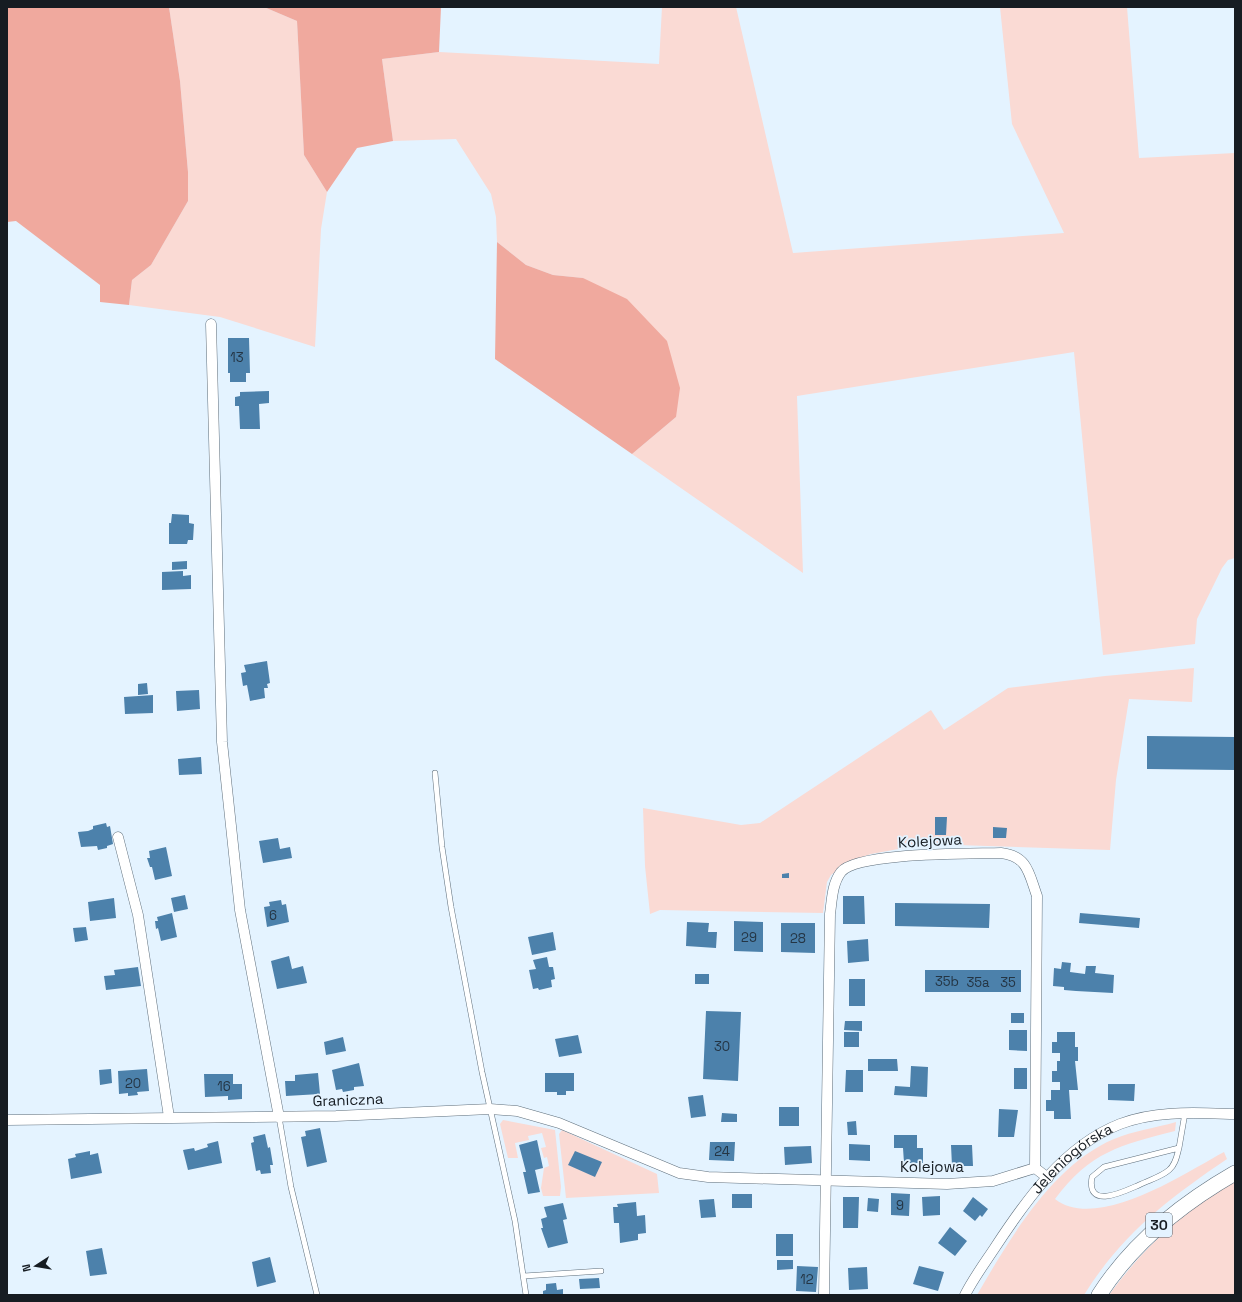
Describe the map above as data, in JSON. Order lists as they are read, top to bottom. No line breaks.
{"streets":{"main road":["30"],"street":["Kolejowa","Graniczna","Jeleniogórska"]},"crossings":[["Kolejowa","Graniczna"]],"house_numbers":["13","6","29","28","35b","35a","35","30","20","16","24","9","12"],"north":"left"}
